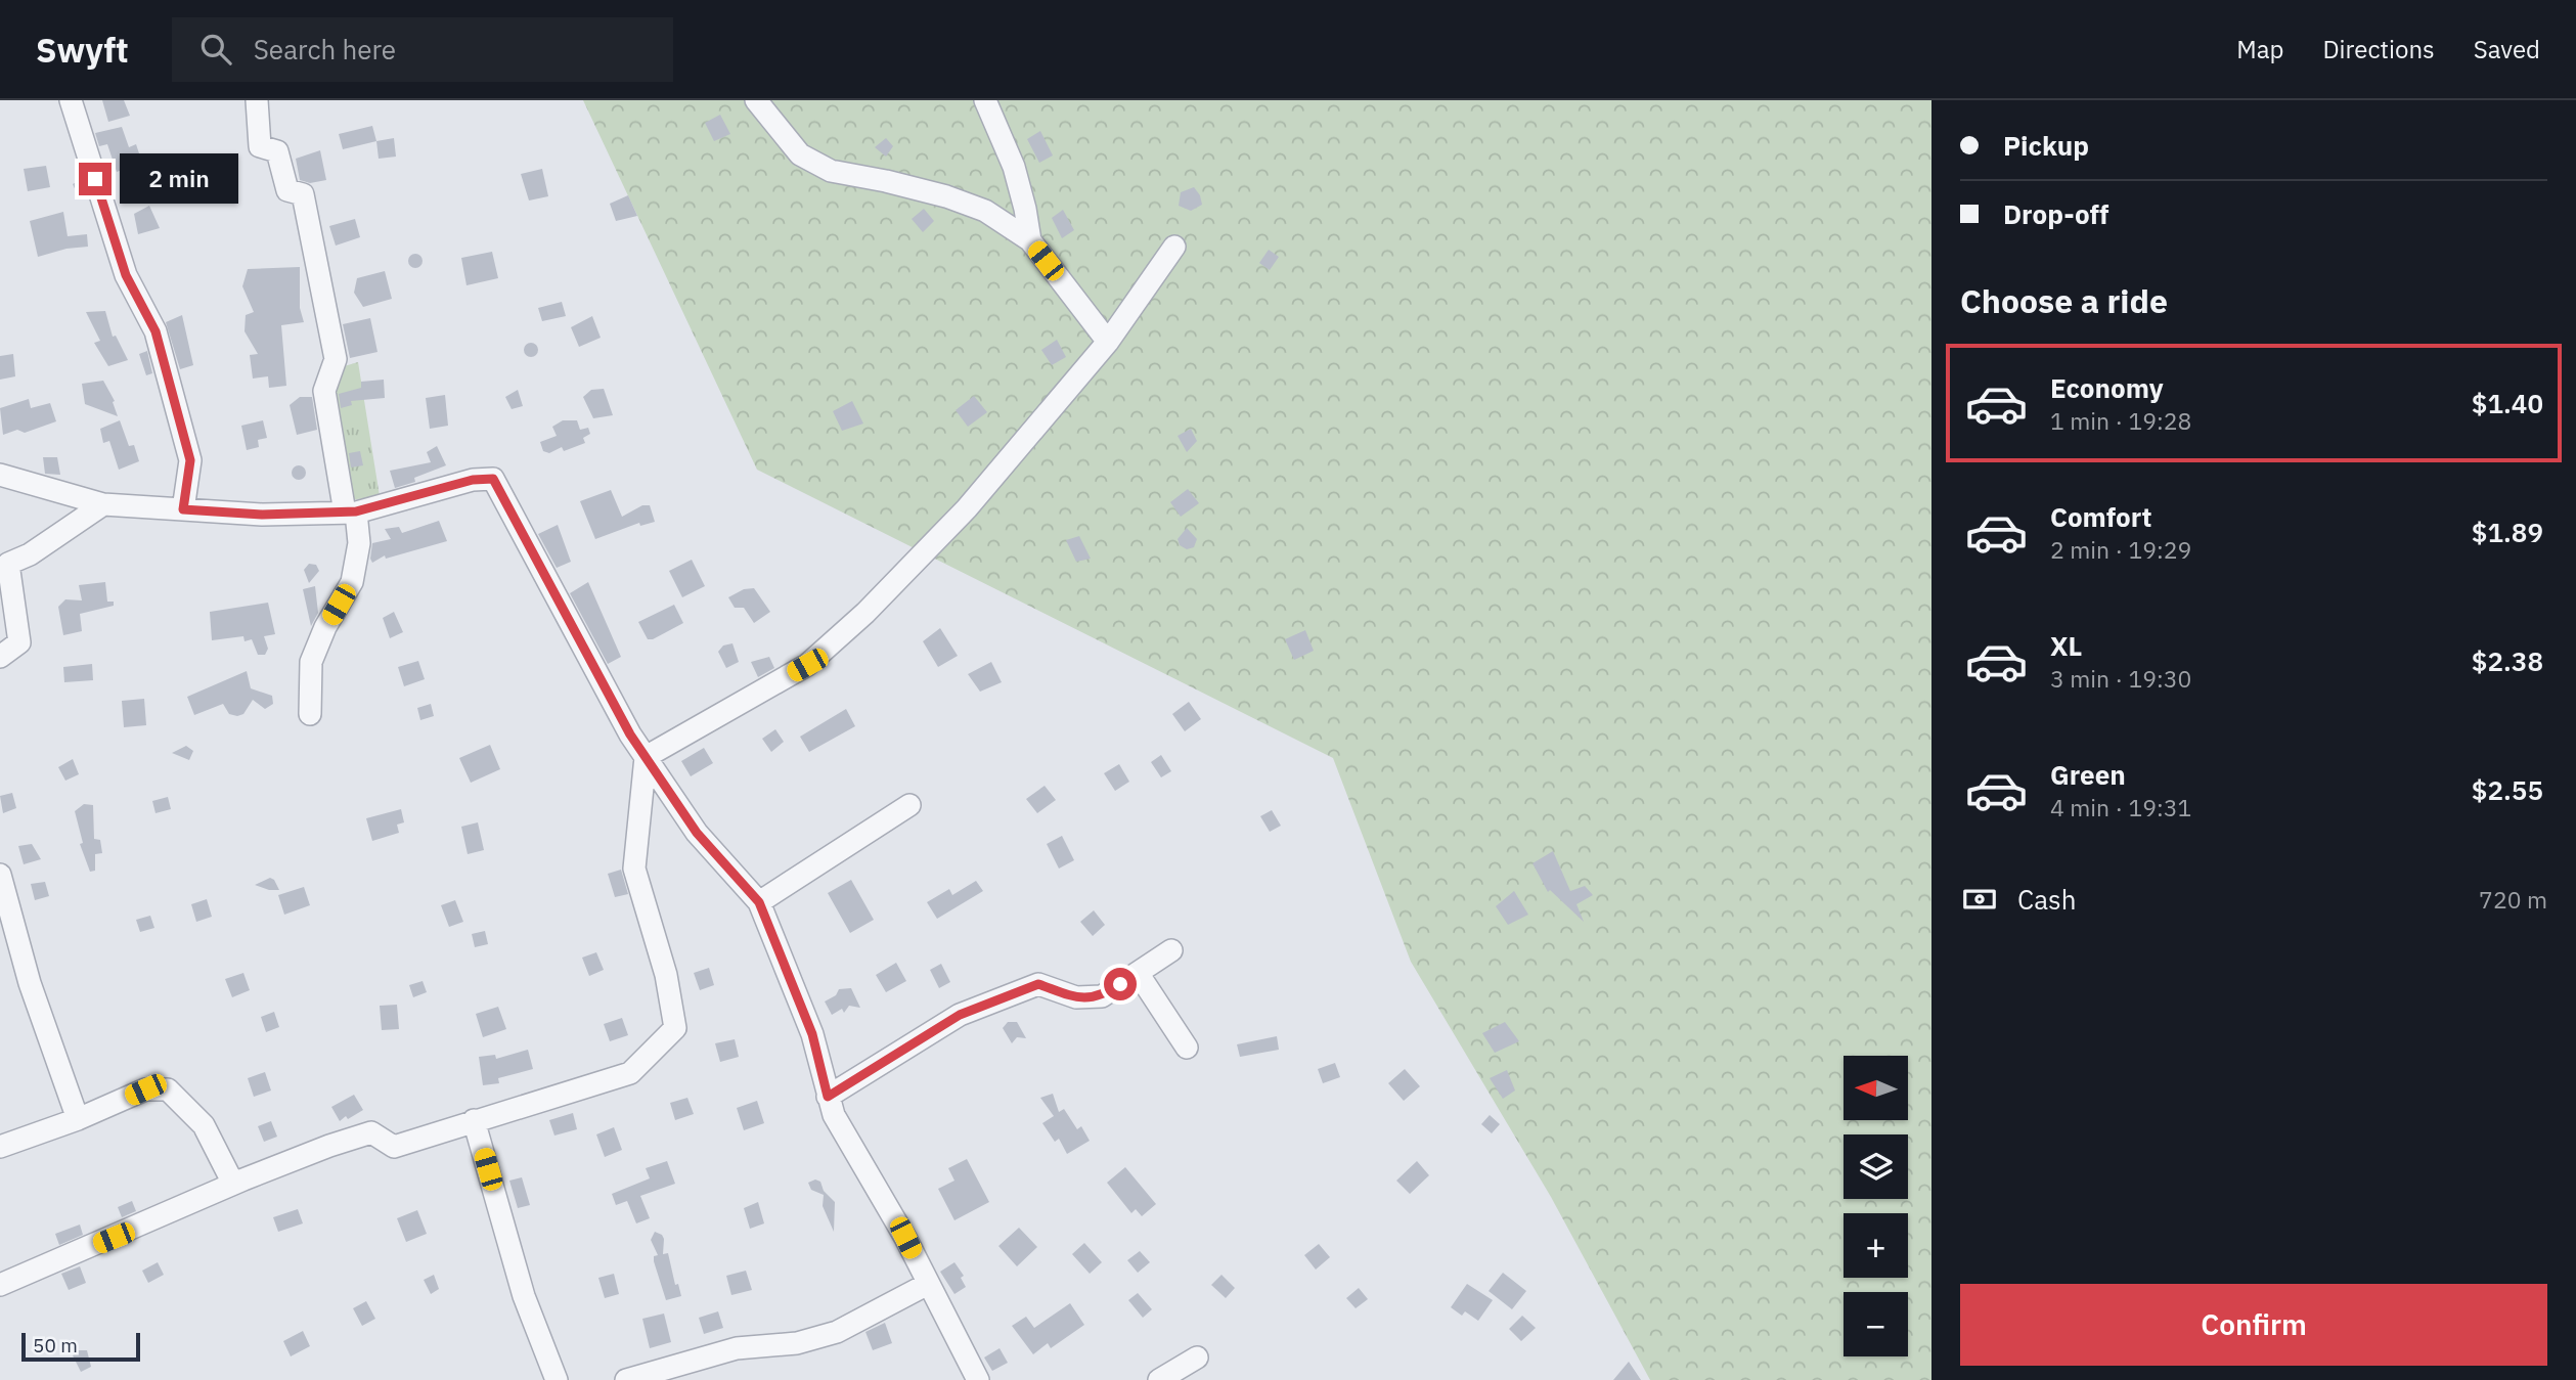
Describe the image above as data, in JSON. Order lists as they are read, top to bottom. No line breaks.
{"scale_bar":"50 m","north":"left","page":{"header":"Swyft","search":"Search here","nav":["Map","Directions","Saved"],"banner":["Pickup","Drop-off"],"bubble":"2 min","heading":"Choose a ride","list":[{"name":"Economy","note":"1 min · 19:28","value":"$1.40"},{"name":"Comfort","note":"2 min · 19:29","value":"$1.89"},{"name":"XL","note":"3 min · 19:30","value":"$2.38"},{"name":"Green","note":"4 min · 19:31","value":"$2.55"}],"pay":["Cash","720 m"],"map_buttons":["+","−"],"buttons":"Confirm","scale":"50 m"}}
